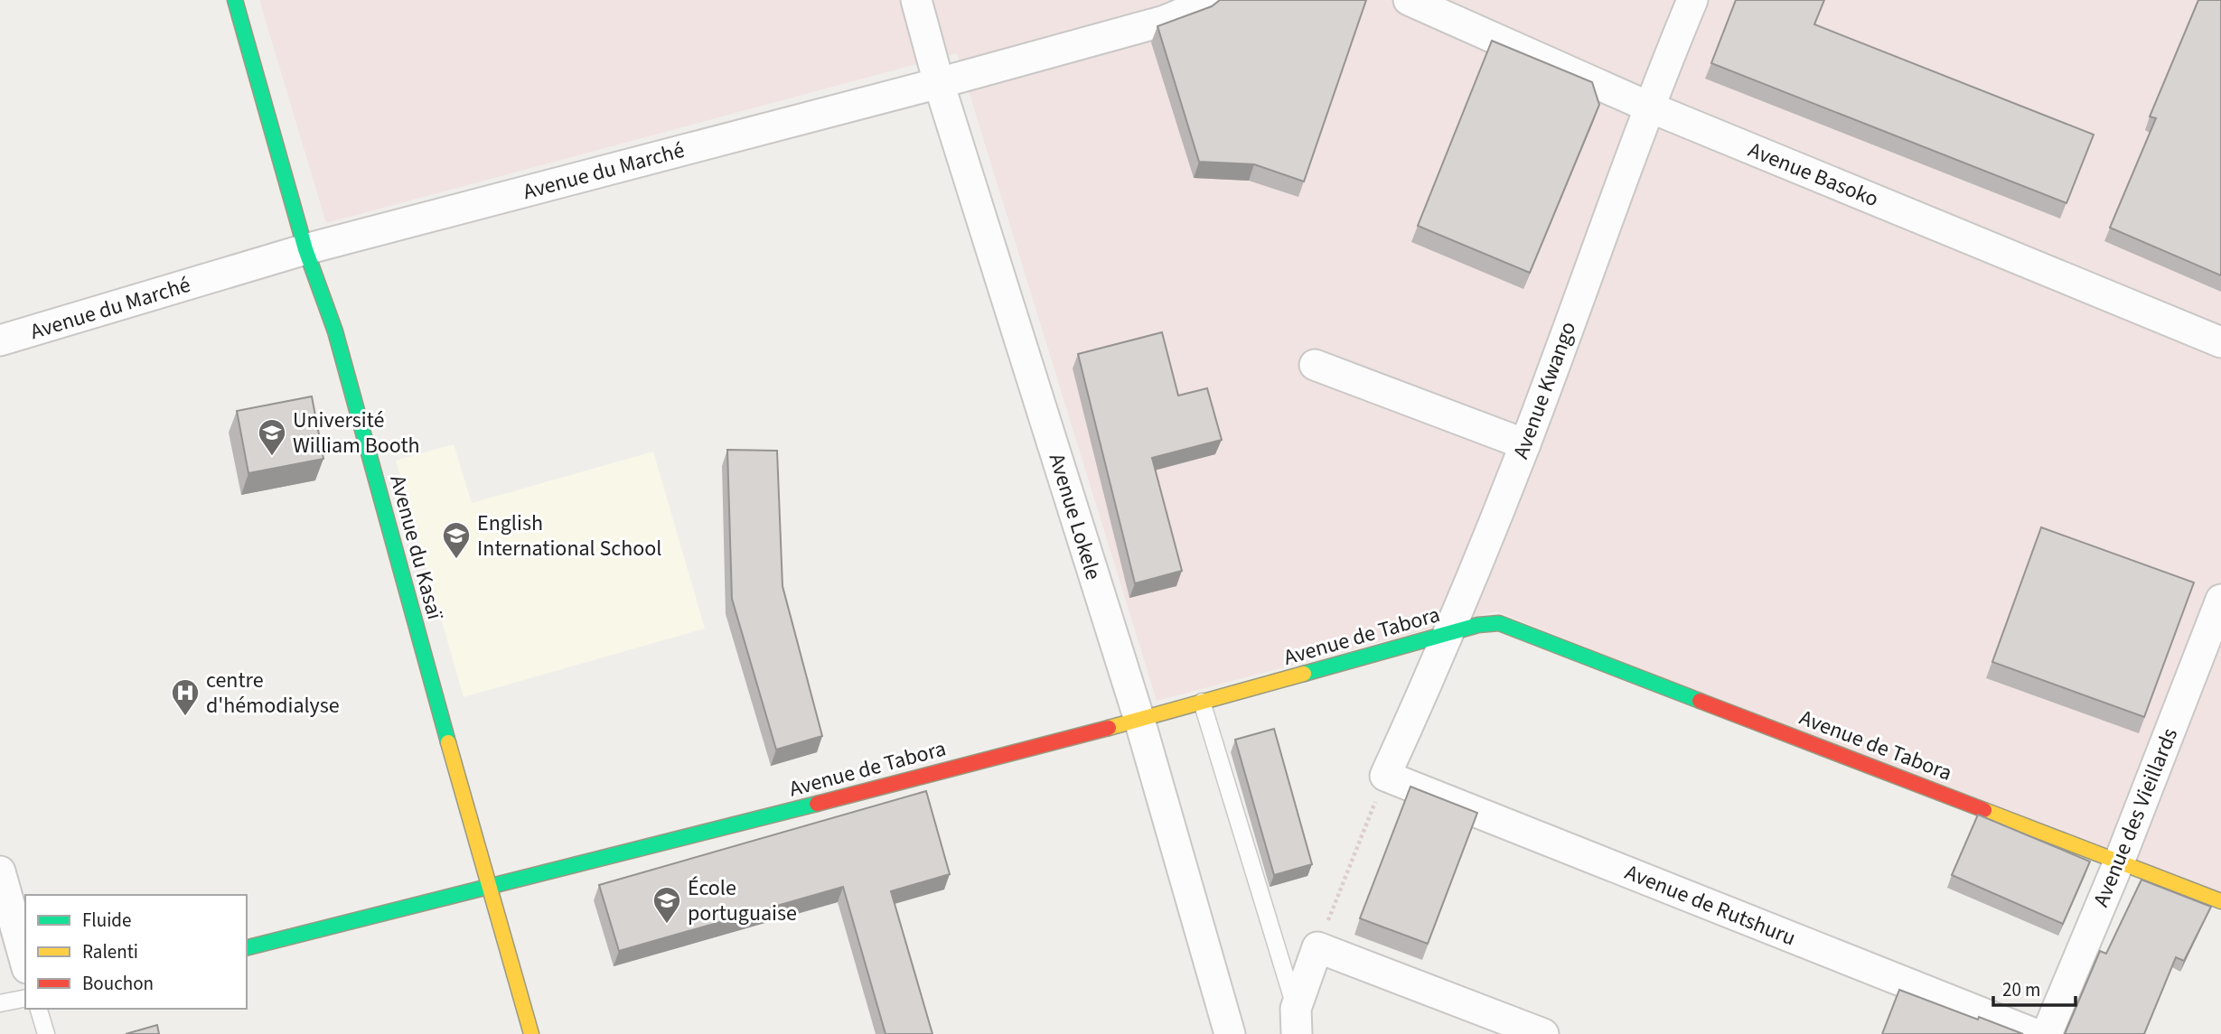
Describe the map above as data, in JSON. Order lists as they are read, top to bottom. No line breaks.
{"streets":{"street":["Avenue du Marché","Avenue Basoko","Avenue Kwango","Avenue Lokele","Avenue du Kasaï","Avenue de Tabora","Avenue des Vieillards","Avenue de Rutshuru"]},"crossings":[["Avenue du Marché","Avenue Lokele"],["Avenue du Marché","Avenue du Kasaï"],["Avenue Basoko","Avenue Kwango"],["Avenue Kwango","Avenue de Tabora"],["Avenue Kwango","Avenue de Rutshuru"],["Avenue Lokele","Avenue de Tabora"],["Avenue du Kasaï","Avenue de Tabora"],["Avenue de Tabora","Avenue des Vieillards"]],"places":{"school or university":["Université William Booth","English International School","École portuguaise"],"hospital":["centre d'hémodialyse"]},"legend":["Fluide","Ralenti","Bouchon"],"scale_bar":"20 m"}
